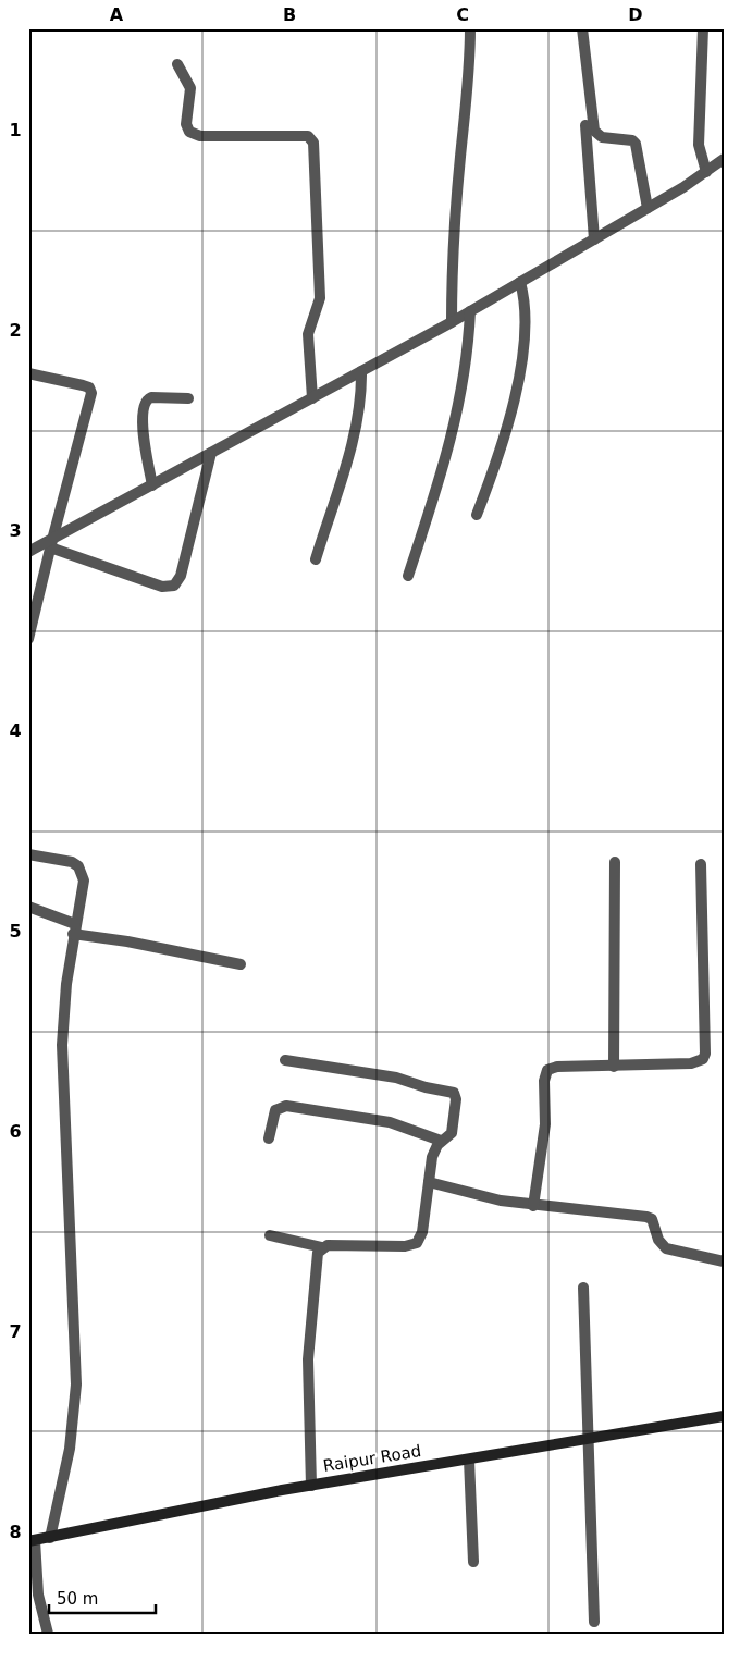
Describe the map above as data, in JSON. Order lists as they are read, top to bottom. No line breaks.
{"streets":{"main road":["Raipur Road"]},"scale_bar":"50 m","grid":{"columns":["A","B","C","D"],"rows":["1","2","3","4","5","6","7","8"]}}
